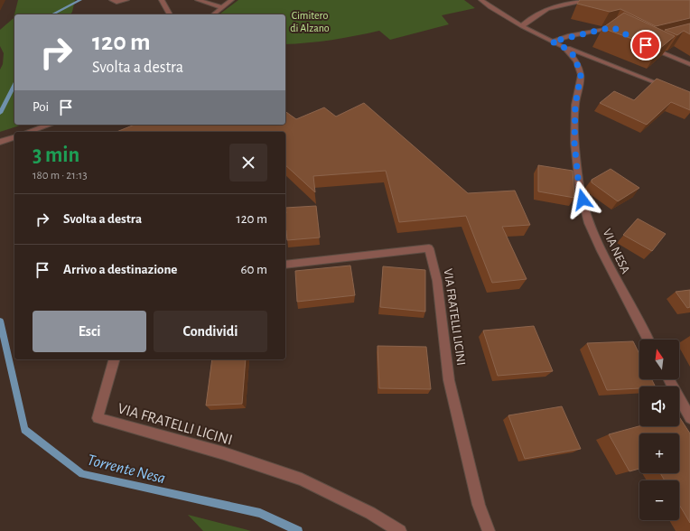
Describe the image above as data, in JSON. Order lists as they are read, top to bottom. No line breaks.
{"streets":{"street":["VIA NESA","VIA FRATELLI LICINI"]},"water":["Torrente Nesa"],"parks":["Cimitero di Alzano"],"north":"top","page":{"turn":["120 m","Svolta a destra"],"then":"Poi","heading":["3 min","180 m · 21:13"],"list":[{"name":"Svolta a destra","value":"120 m"},{"name":"Arrivo a destinazione","value":"60 m"}],"buttons":["Esci","Condividi"],"map_buttons":["+","−"]}}
